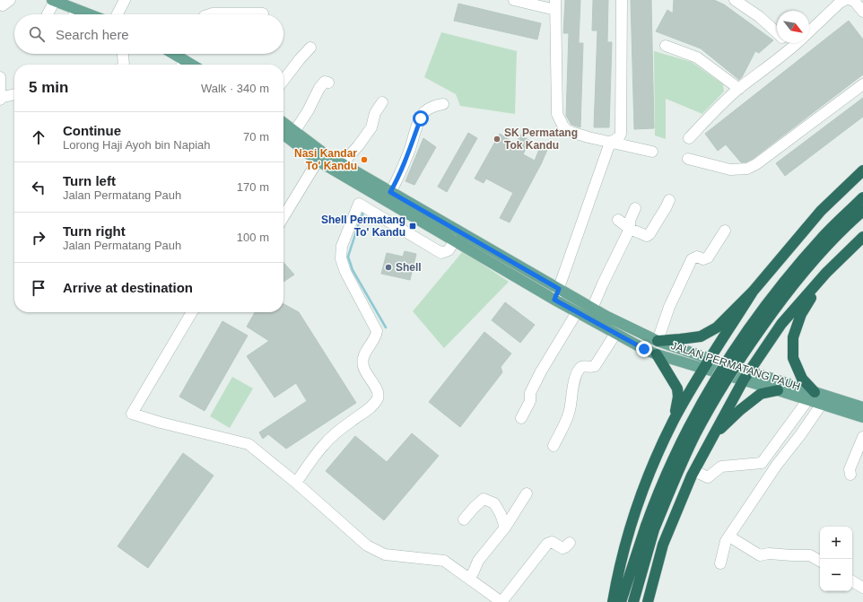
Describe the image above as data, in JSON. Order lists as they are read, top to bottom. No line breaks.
{"streets":{"main road":["JALAN PERMATANG PAUH"]},"places":{"other":["SK Permatang Tok Kandu","Nasi Kandar To' Kandu","Shell"],"transit":["Shell Permatang To' Kandu"]},"north":"bottom right","page":{"search":"Search here","heading":["5 min","Walk · 340 m"],"list":[["Continue","Lorong Haji Ayoh bin Napiah","70 m"],["Turn left","Jalan Permatang Pauh","170 m"],["Turn right","Jalan Permatang Pauh","100 m"],"Arrive at destination"],"map_buttons":["+","−"]}}
